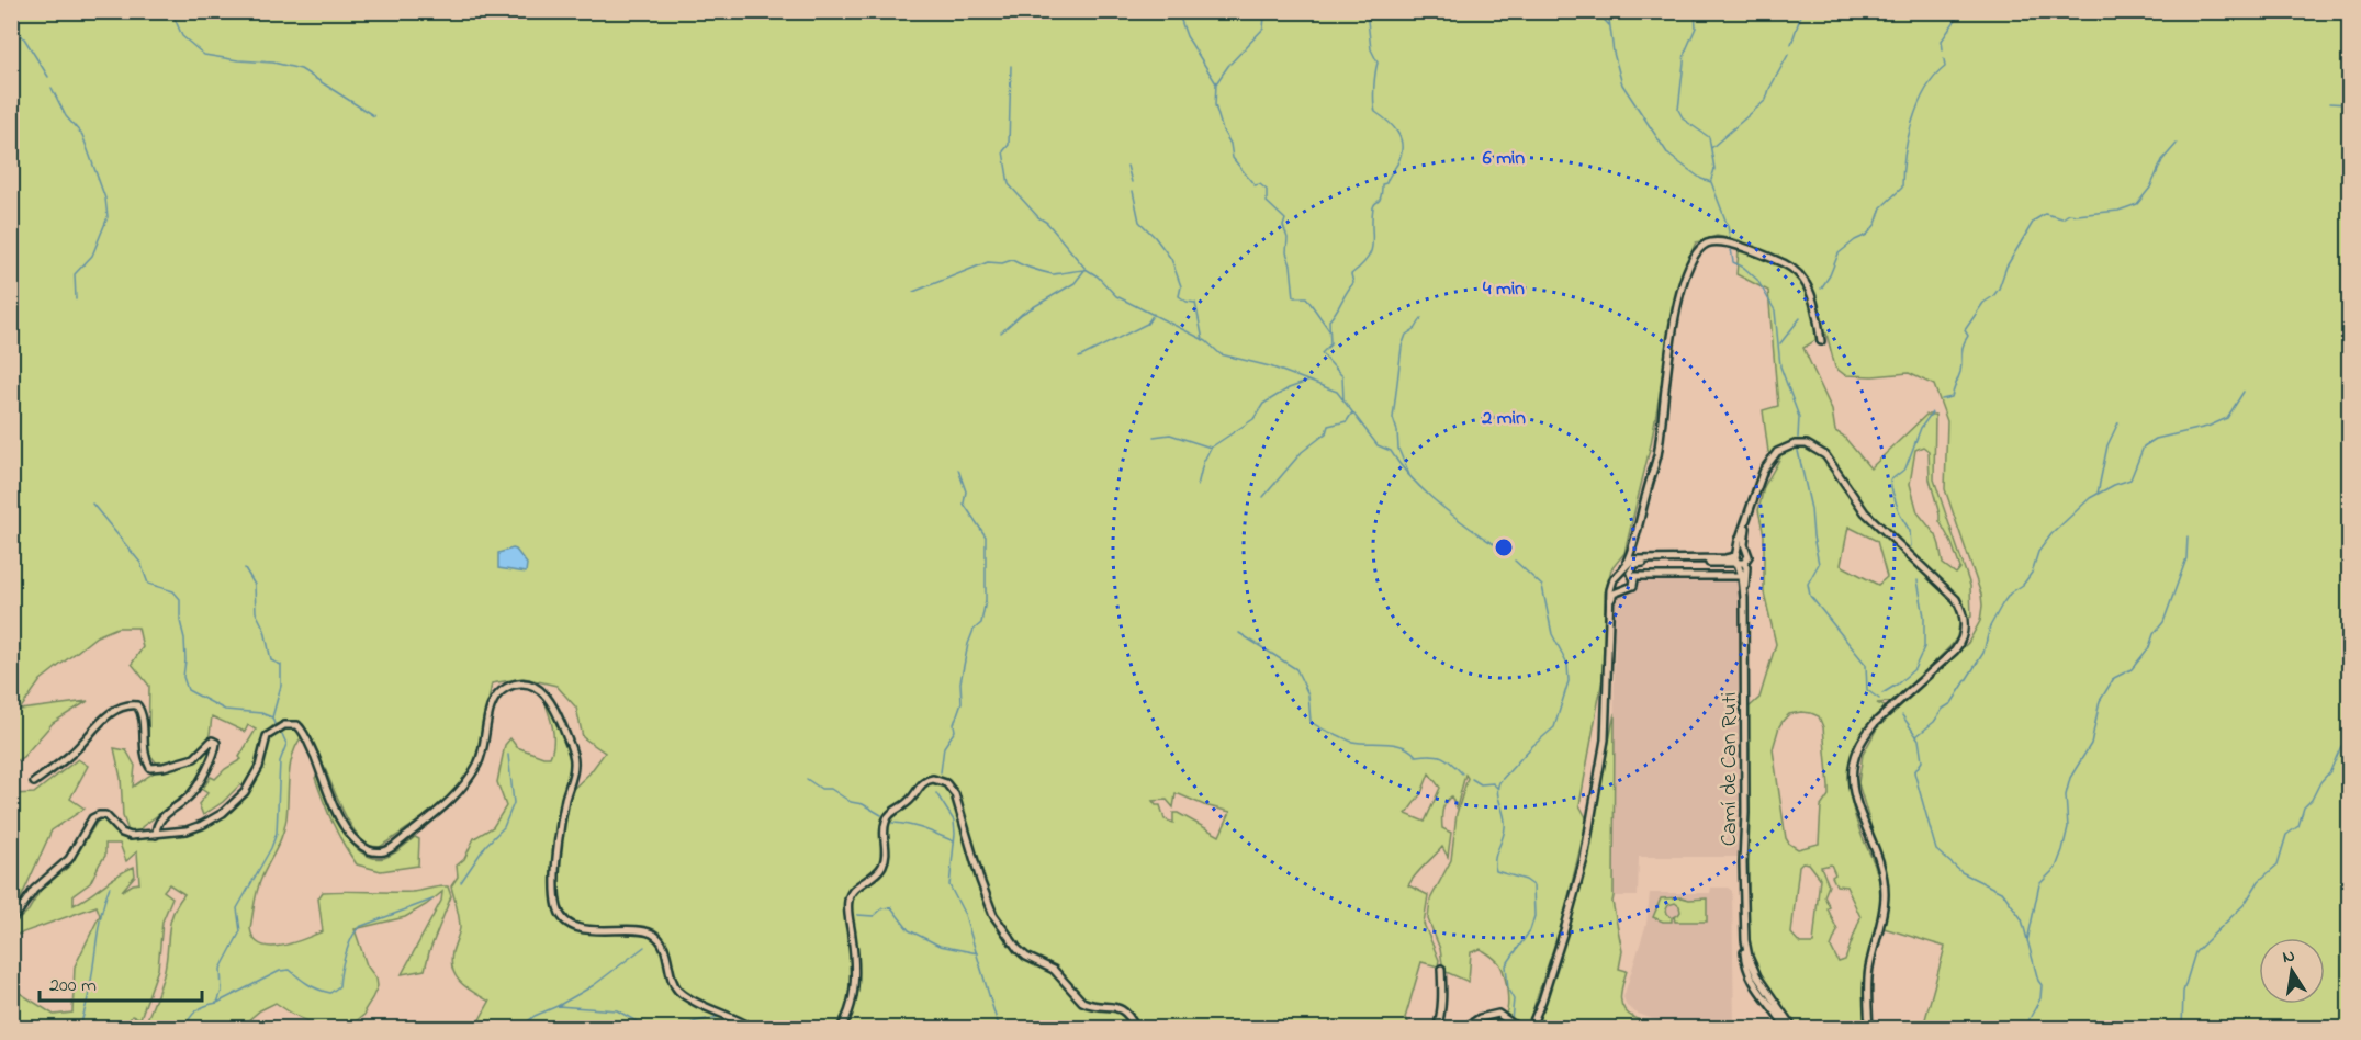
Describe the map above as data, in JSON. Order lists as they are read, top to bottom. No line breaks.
{"streets":{"street":["Camí de Can Ruti"]},"scale_bar":"200 m","north":"top","rings":["6 min","4 min","2 min"]}
